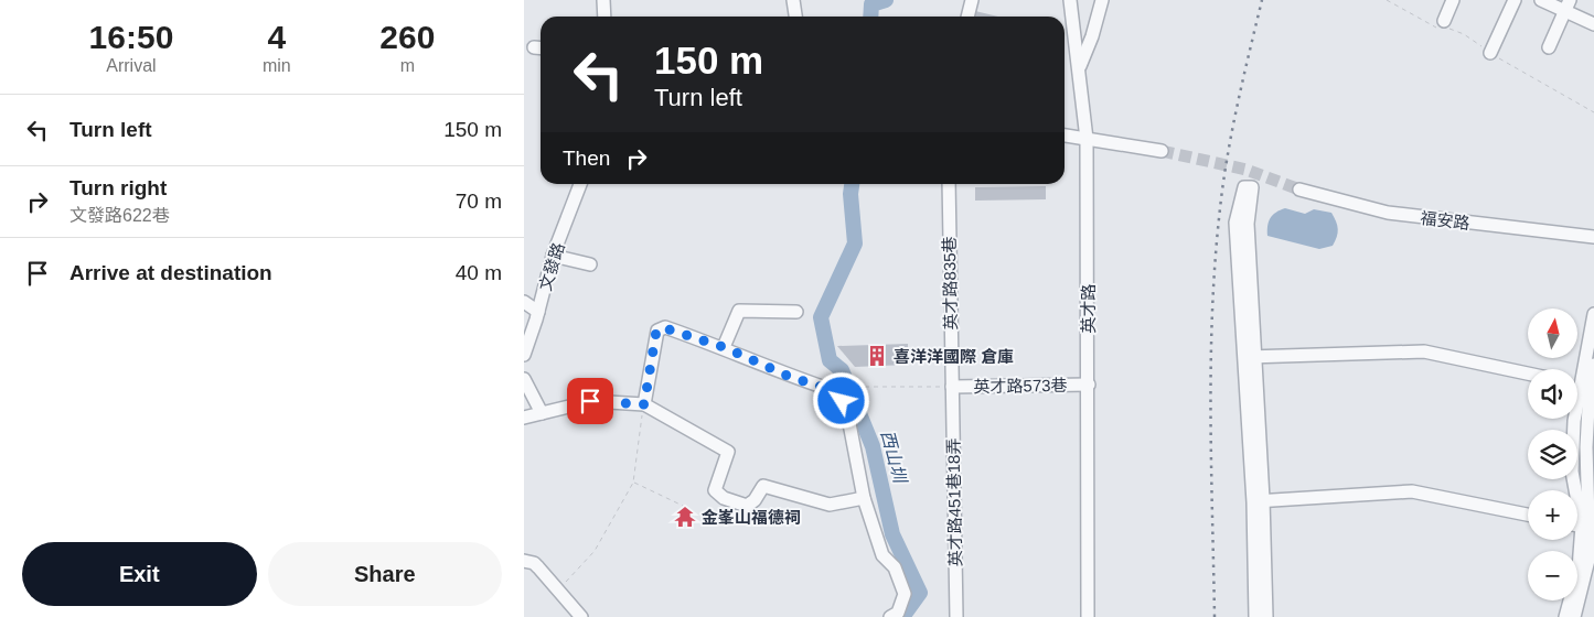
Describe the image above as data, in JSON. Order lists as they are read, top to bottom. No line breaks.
{"streets":{"street":["福安路","文發路","英才路835巷","英才路","英才路573巷","英才路451巷18弄"]},"crossings":[["英才路835巷","英才路573巷"],["英才路835巷","英才路451巷18弄"],["英才路","英才路573巷"],["英才路573巷","英才路451巷18弄"]],"water":["西山圳"],"places":{"building":["喜洋洋國際 倉庫"],"temple":["金峯山福德祠"]},"north":"top","page":{"eta":["16:50","Arrival","4","min","260","m"],"turn":["150 m","Turn left"],"list":[{"name":"Turn left","value":"150 m"},{"name":"Turn right","note":"文發路622巷","value":"70 m"},{"name":"Arrive at destination","value":"40 m"}],"then":"Then","map_buttons":["+","−"],"buttons":["Exit","Share"]}}
